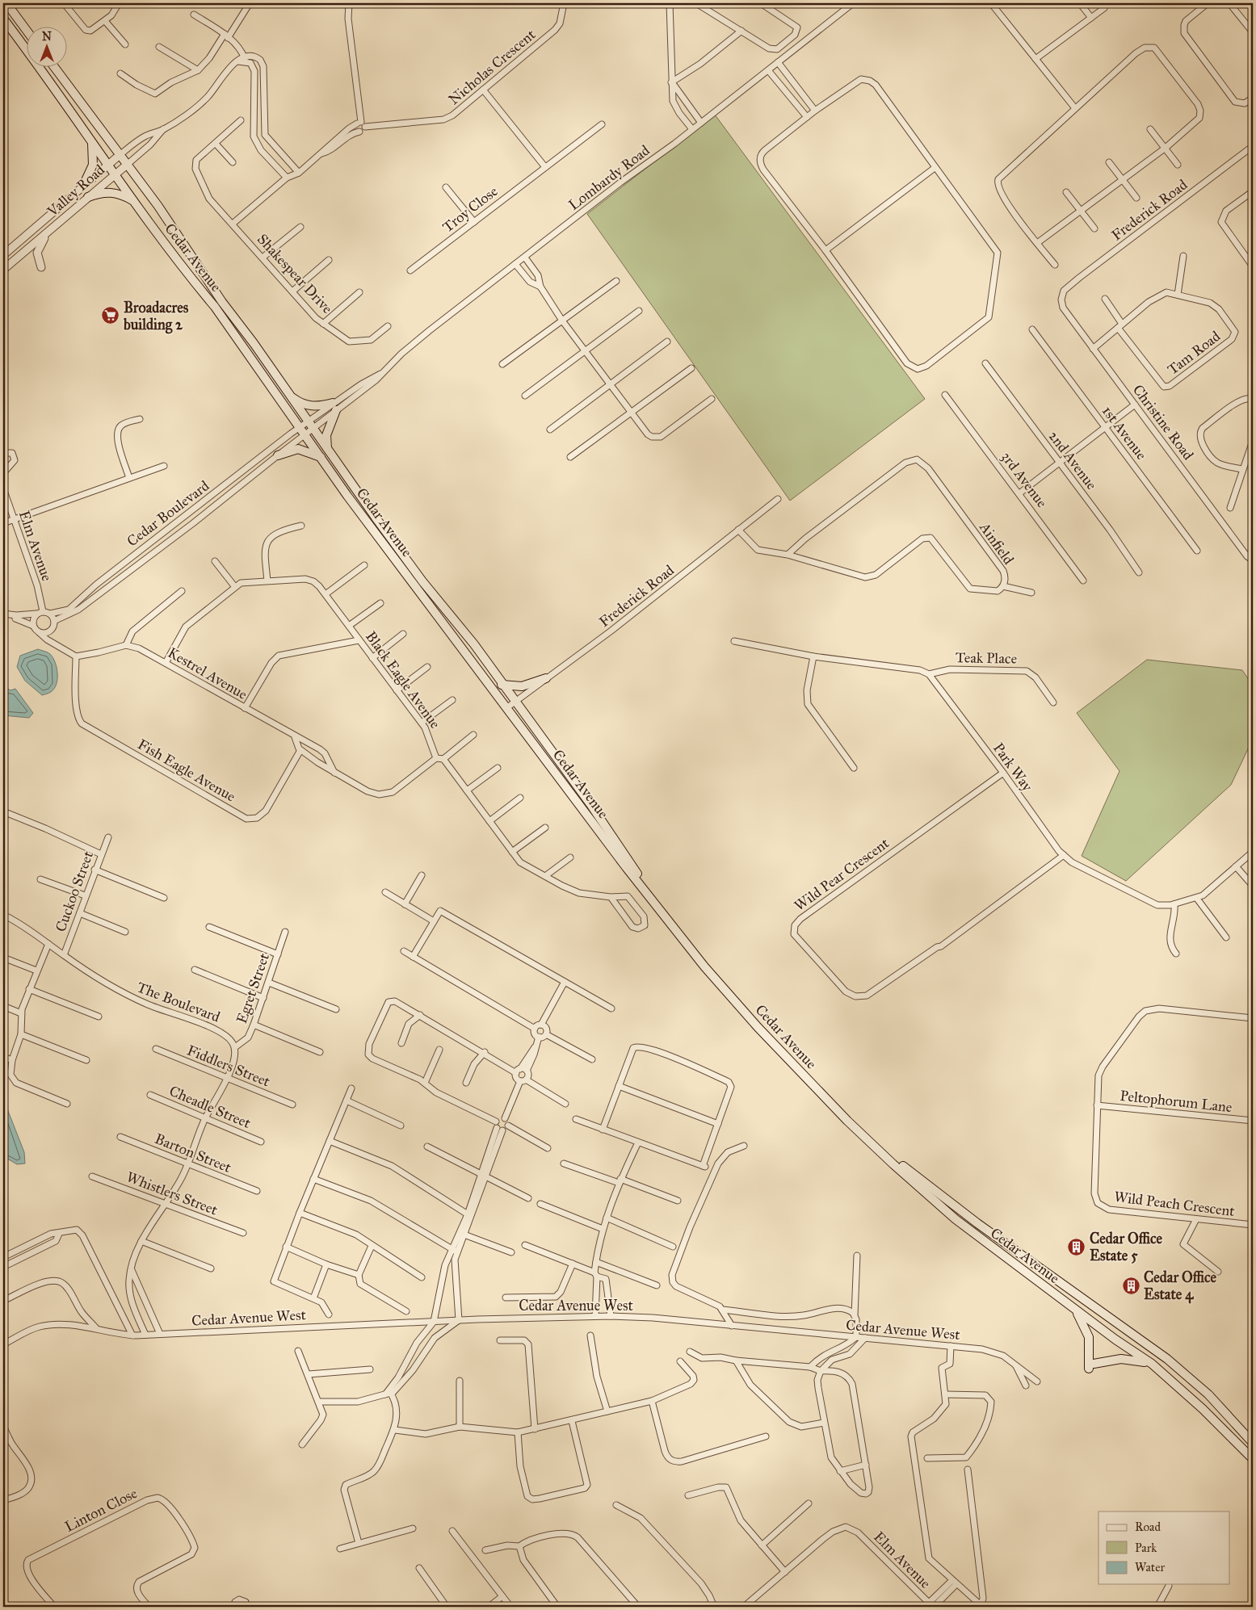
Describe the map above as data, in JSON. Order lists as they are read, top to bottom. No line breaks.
{"streets":{"main road":["Cedar Avenue"],"street":["Nicholas Crescent","Lombardy Road","Valley Road","Troy Close","Frederick Road","Shakespear Drive","Tam Road","Christine Road","1st Avenue","2nd Avenue","3rd Avenue","Cedar Boulevard","Ainfield","Elm Avenue","Teak Place","Kestrel Avenue","Black Eagle Avenue","Park Way","Fish Eagle Avenue","Wild Pear Crescent","Cuckoo Street","Egret Street","The Boulevard","Fiddlers Street","Peltophorum Lane","Cheadle Street","Barton Street","Whistlers Street","Wild Peach Crescent","Cedar Avenue West","Linton Close"]},"crossings":[["Lombardy Road","Cedar Avenue"],["Lombardy Road","Cedar Boulevard"],["Valley Road","Cedar Avenue"],["Frederick Road","Cedar Avenue"],["Frederick Road","Christine Road"],["Frederick Road","Ainfield"],["Cedar Avenue","Cedar Boulevard"],["Tam Road","Christine Road"],["Cedar Boulevard","Elm Avenue"],["Teak Place","Park Way"],["Kestrel Avenue","Black Eagle Avenue"],["Park Way","Wild Pear Crescent"],["Cuckoo Street","The Boulevard"],["Egret Street","The Boulevard"],["Peltophorum Lane","Wild Peach Crescent"]],"places":{"supermarket":["Broadacres building 2"],"building":["Cedar Office Estate 5","Cedar Office Estate 4"]},"legend":["Road","Park","Water"],"north":"top"}
